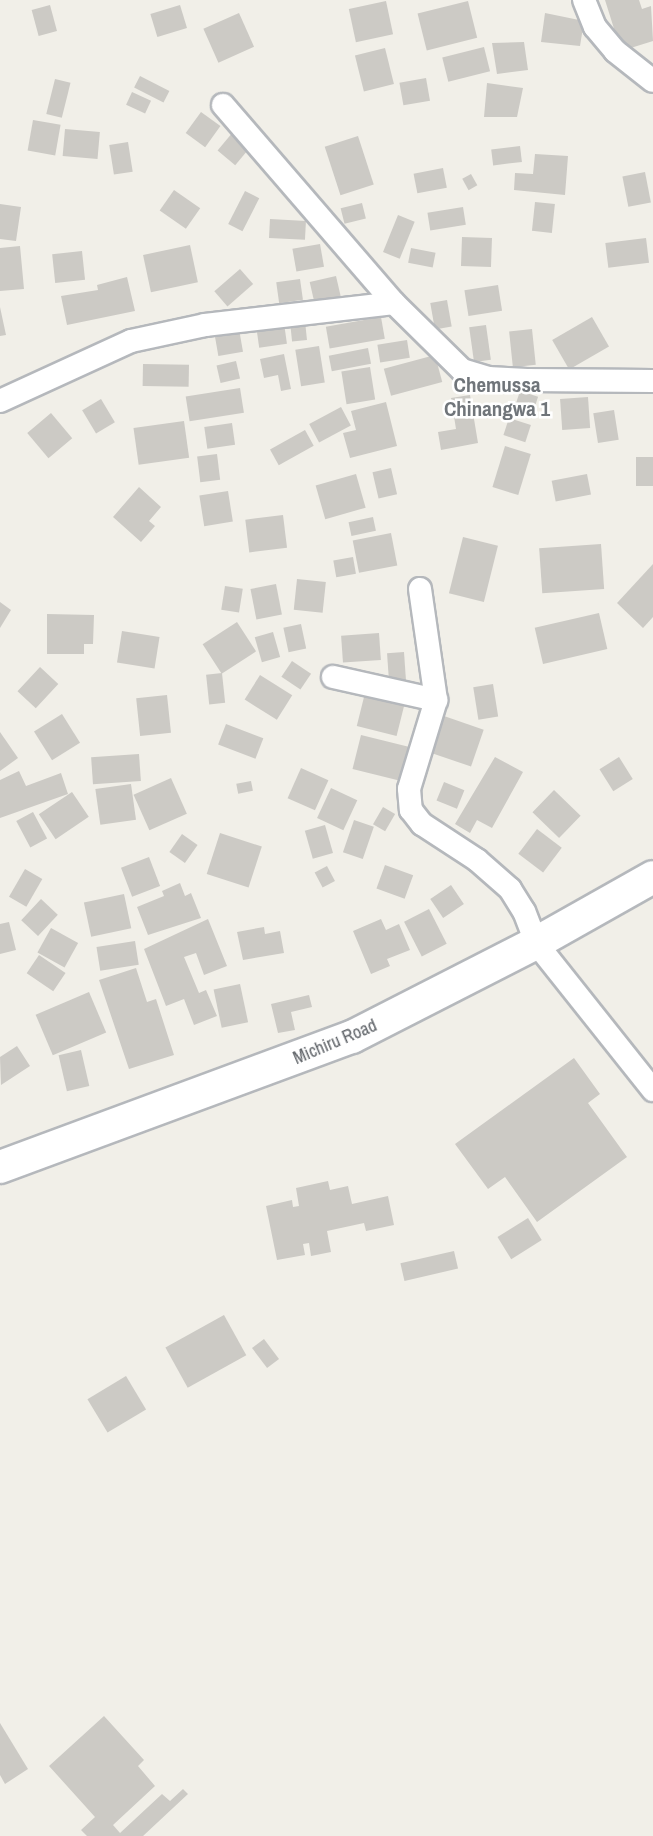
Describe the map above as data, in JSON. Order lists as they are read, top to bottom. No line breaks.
{"streets":{"street":["Michiru Road"]},"districts":["Chemussa Chinangwa 1"]}
